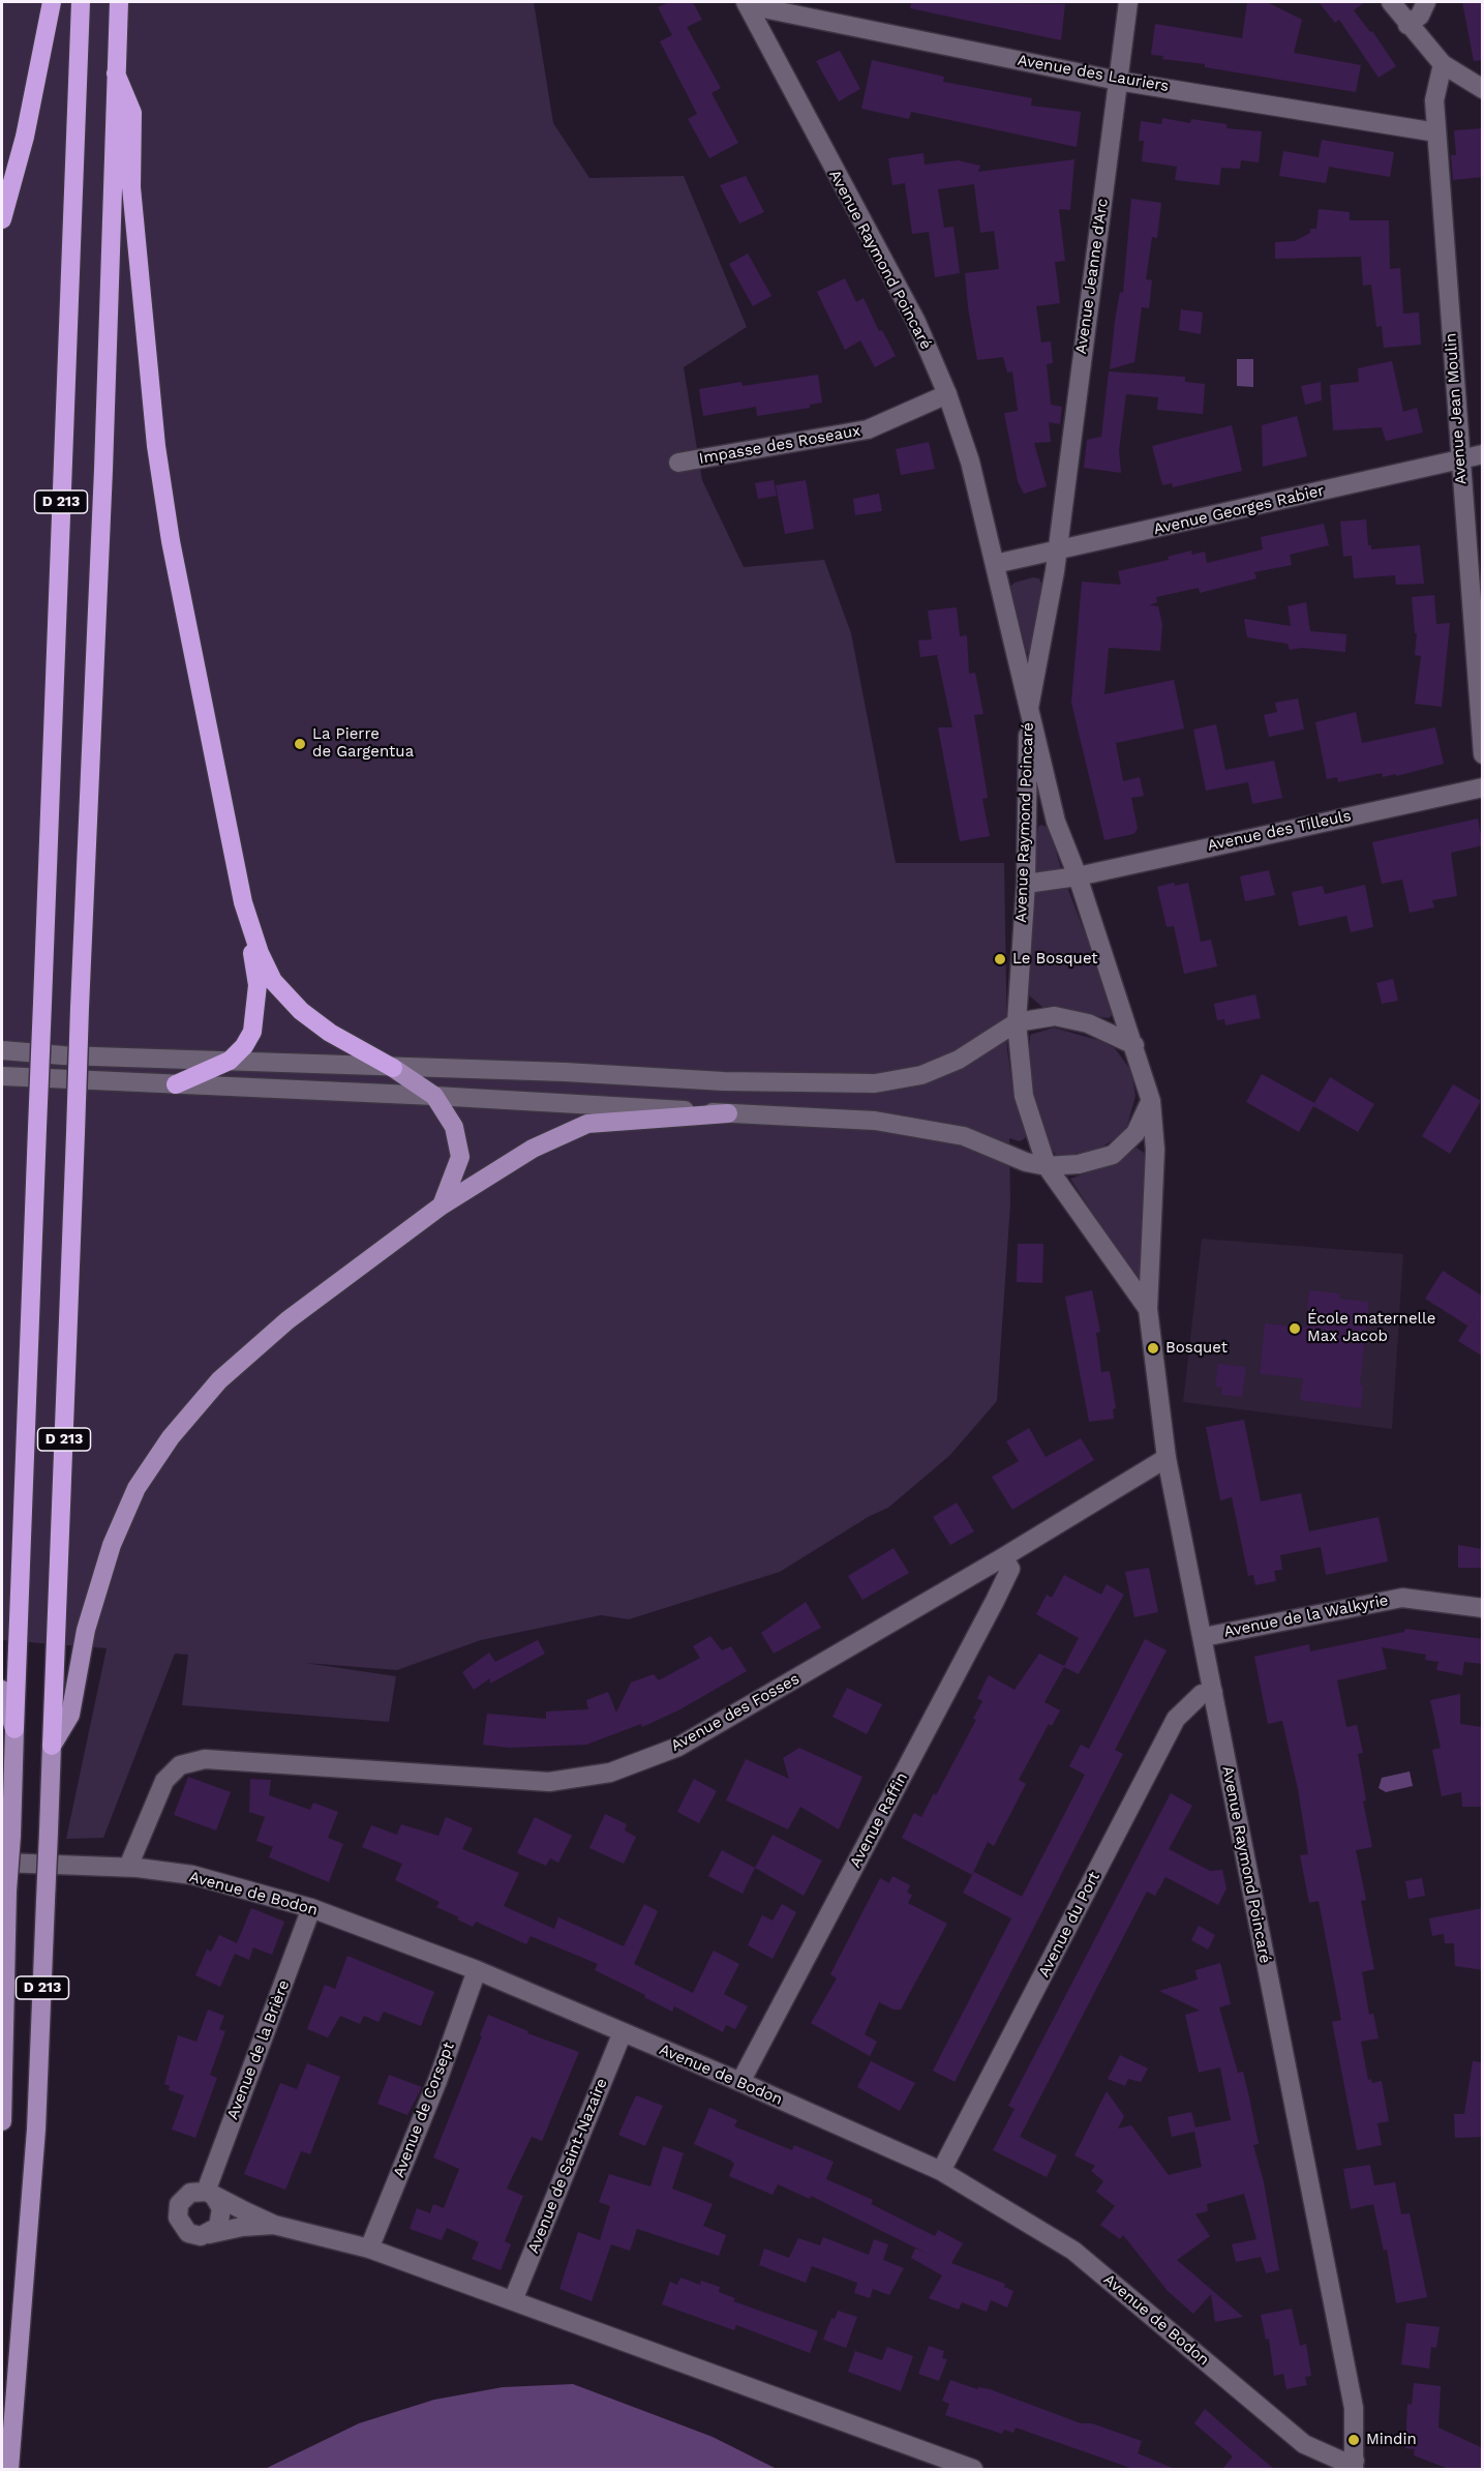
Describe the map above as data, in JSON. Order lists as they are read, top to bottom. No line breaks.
{"streets":{"highway":["D 213"],"street":["Avenue des Lauriers","Avenue Raymond Poincaré","Avenue Jeanne d'Arc","Avenue Jean Moulin","Impasse des Roseaux","Avenue Georges Rabier","Avenue des Tilleuls","Avenue de la Walkyrie","Avenue des Fosses","Avenue Raffin","Avenue de Bodon","Avenue du Port","Avenue de la Brière","Avenue de Corsept","Avenue de Saint-Nazaire"]},"crossings":[["Avenue des Lauriers","Avenue Raymond Poincaré"],["Avenue des Lauriers","Avenue Jeanne d'Arc"],["Avenue des Lauriers","Avenue Jean Moulin"],["Avenue Raymond Poincaré","Avenue Jeanne d'Arc"],["Avenue Raymond Poincaré","Impasse des Roseaux"],["Avenue Raymond Poincaré","Avenue Georges Rabier"],["Avenue Raymond Poincaré","Avenue des Tilleuls"],["Avenue Raymond Poincaré","Avenue de la Walkyrie"],["Avenue Raymond Poincaré","Avenue des Fosses"],["Avenue Raymond Poincaré","Avenue de Bodon"],["Avenue Raymond Poincaré","Avenue du Port"],["Avenue Jeanne d'Arc","Avenue Georges Rabier"],["Avenue Jean Moulin","Avenue Georges Rabier"],["Avenue des Fosses","Avenue Raffin"],["Avenue des Fosses","Avenue de Bodon"],["Avenue Raffin","Avenue de Bodon"],["Avenue de Bodon","Avenue du Port"],["Avenue de Bodon","Avenue de la Brière"],["Avenue de Bodon","Avenue de Corsept"],["Avenue de Bodon","Avenue de Saint-Nazaire"]],"places":["La Pierre de Gargentua","Le Bosquet","École maternelle Max Jacob","Bosquet","Mindin"]}
